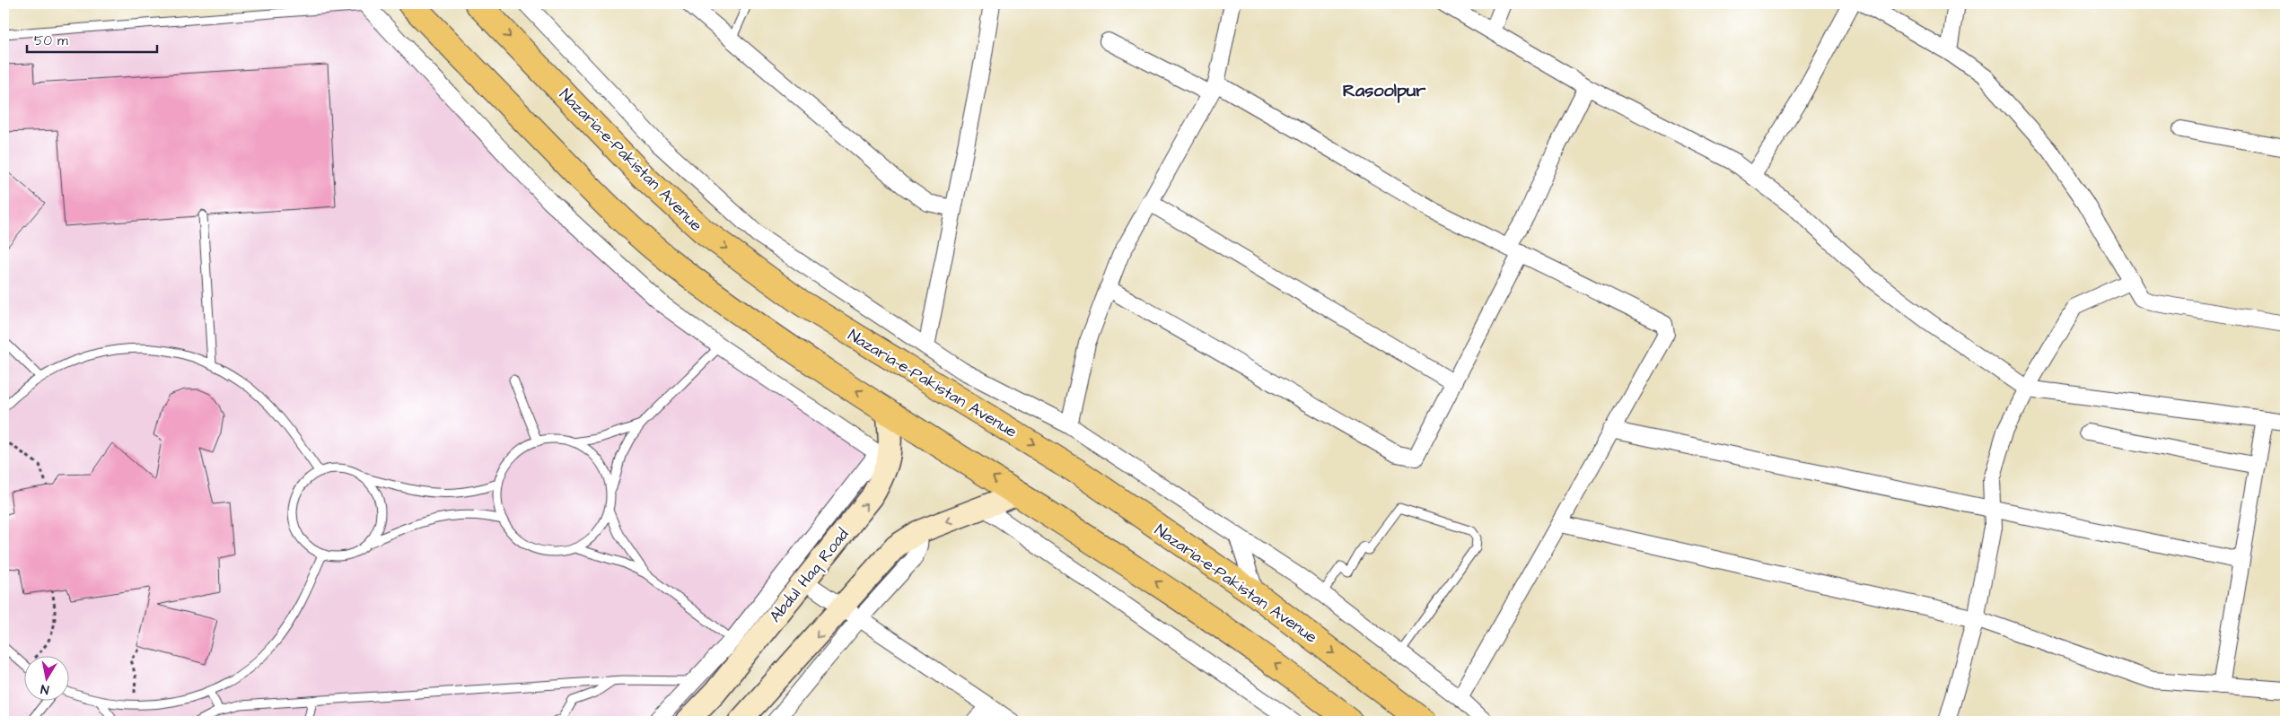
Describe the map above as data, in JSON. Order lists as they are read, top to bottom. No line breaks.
{"streets":{"main road":["Nazaria-e-Pakistan Avenue","Abdul Haq Road"]},"districts":["Rasoolpur"],"scale_bar":"50 m","north":"bottom"}
